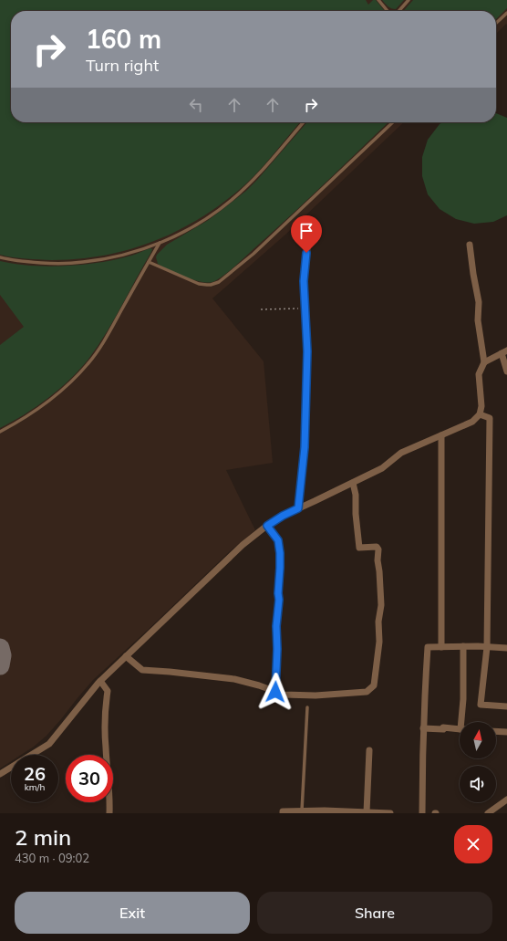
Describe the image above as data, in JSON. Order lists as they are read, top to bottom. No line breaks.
{"north":"top","page":{"turn":["160 m","Turn right"],"speed":"26 km/h","limit":"30","heading":["2 min","430 m · 09:02"],"buttons":["Exit","Share"]}}
